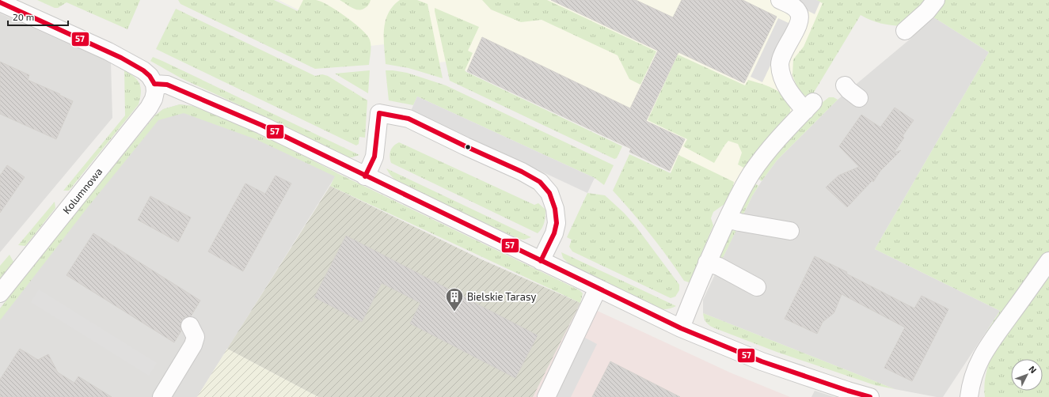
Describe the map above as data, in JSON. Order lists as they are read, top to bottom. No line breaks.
{"streets":{"street":["Kolumnowa"]},"places":{"building":["Bielskie Tarasy"]},"lines":["transit line 57"],"scale_bar":"20 m","north":"top right"}
